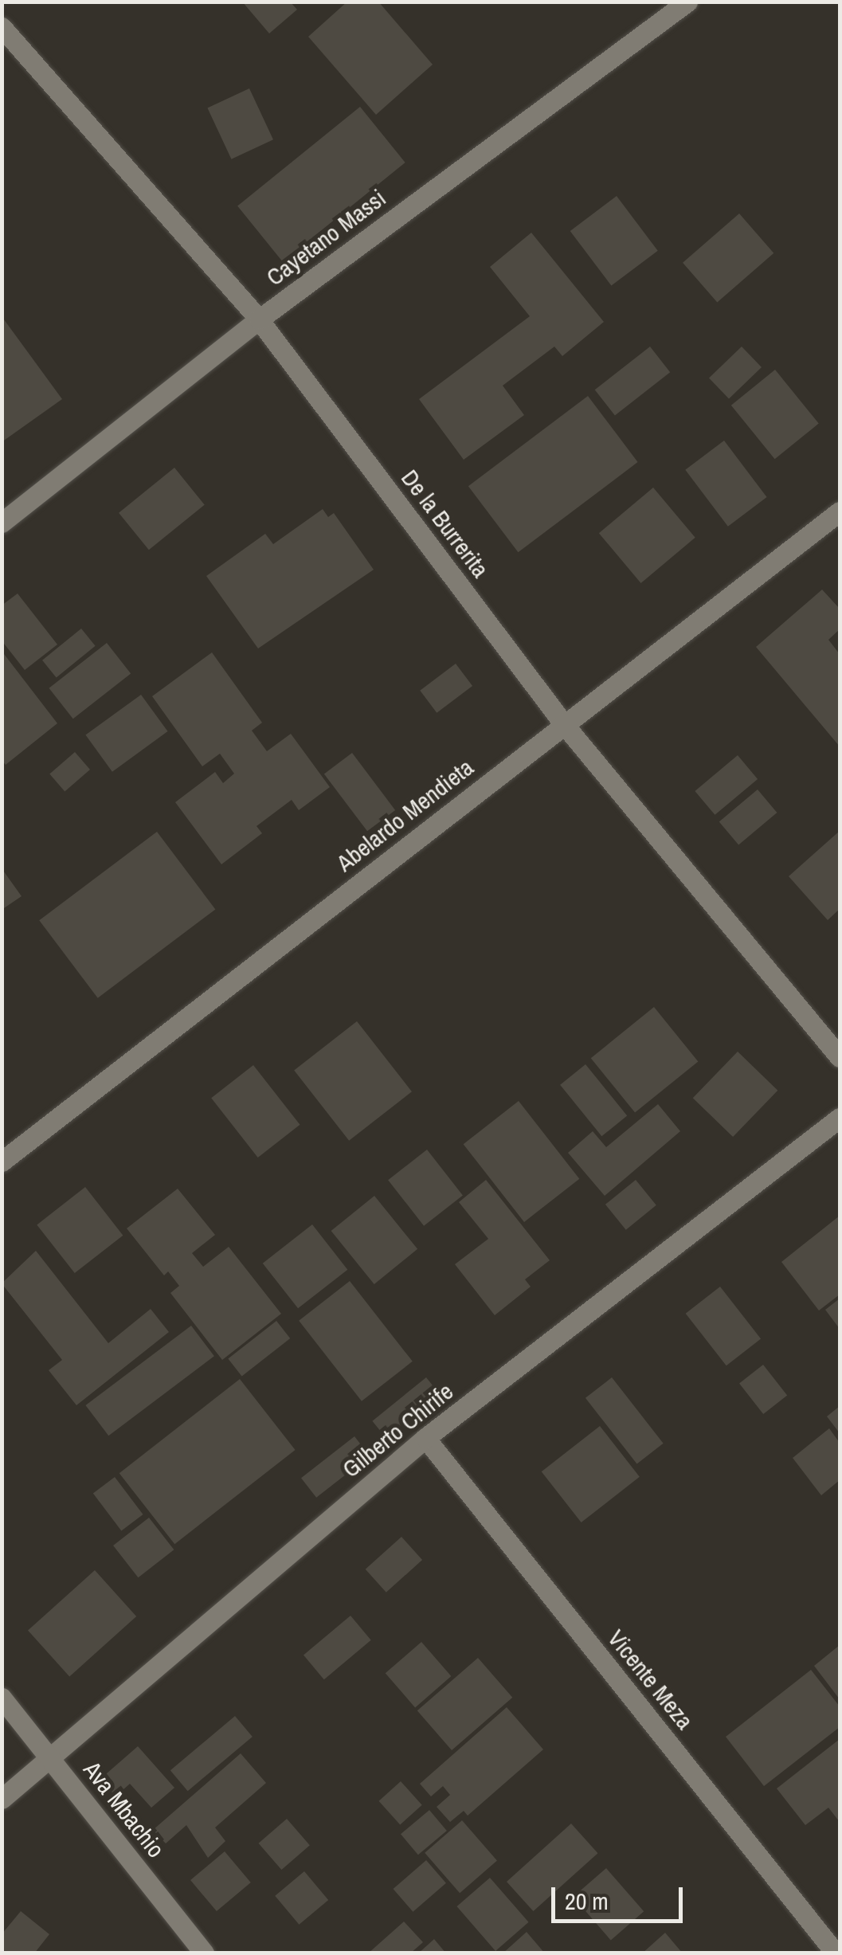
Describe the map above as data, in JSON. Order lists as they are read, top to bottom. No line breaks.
{"streets":{"street":["Cayetano Massi","De la Burrerita","Abelardo Mendieta","Gilberto Chirife","Vicente Meza","Ava Mbachio"]},"crossings":[["Cayetano Massi","De la Burrerita"],["De la Burrerita","Abelardo Mendieta"],["Gilberto Chirife","Vicente Meza"],["Gilberto Chirife","Ava Mbachio"]],"scale_bar":"20 m"}
